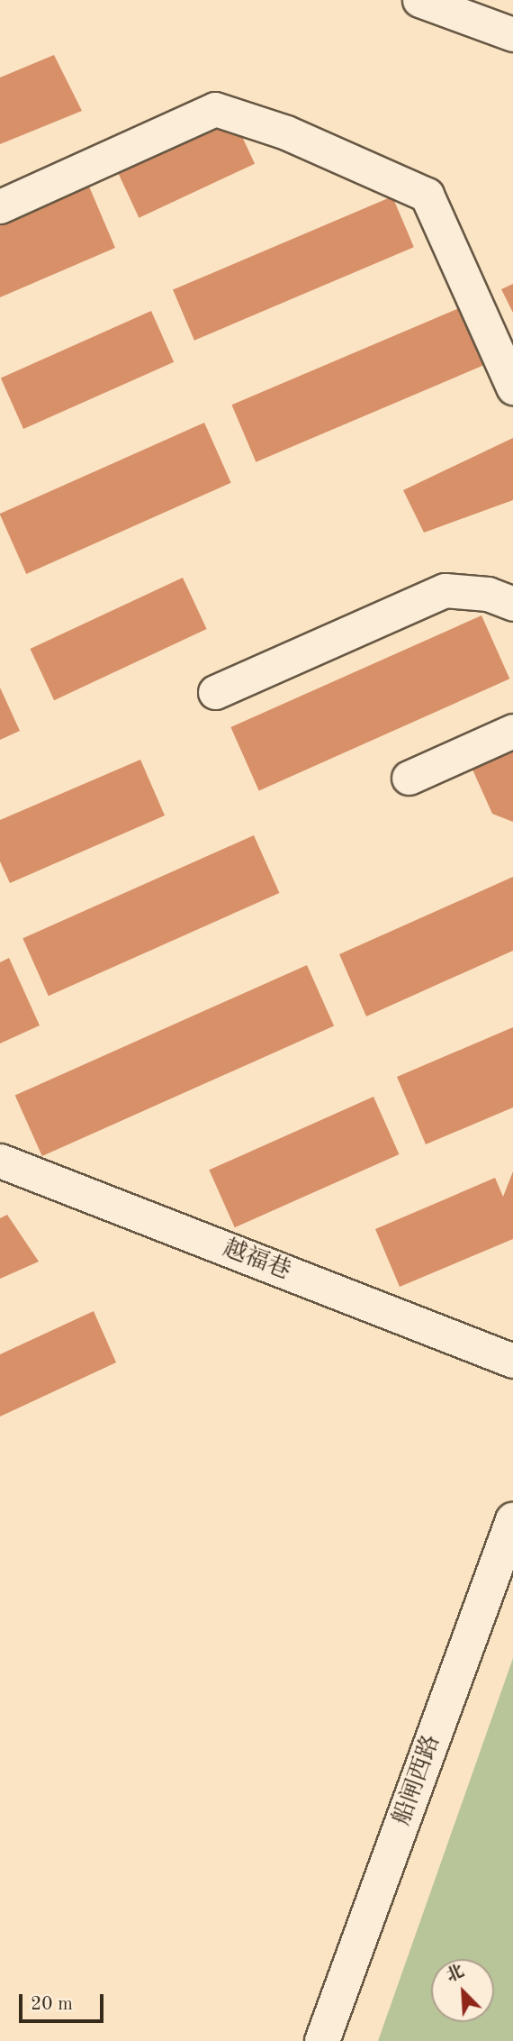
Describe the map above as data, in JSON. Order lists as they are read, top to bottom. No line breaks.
{"streets":{"street":["越福巷","船闸西路"]},"scale_bar":"20 m","north":"top left"}
